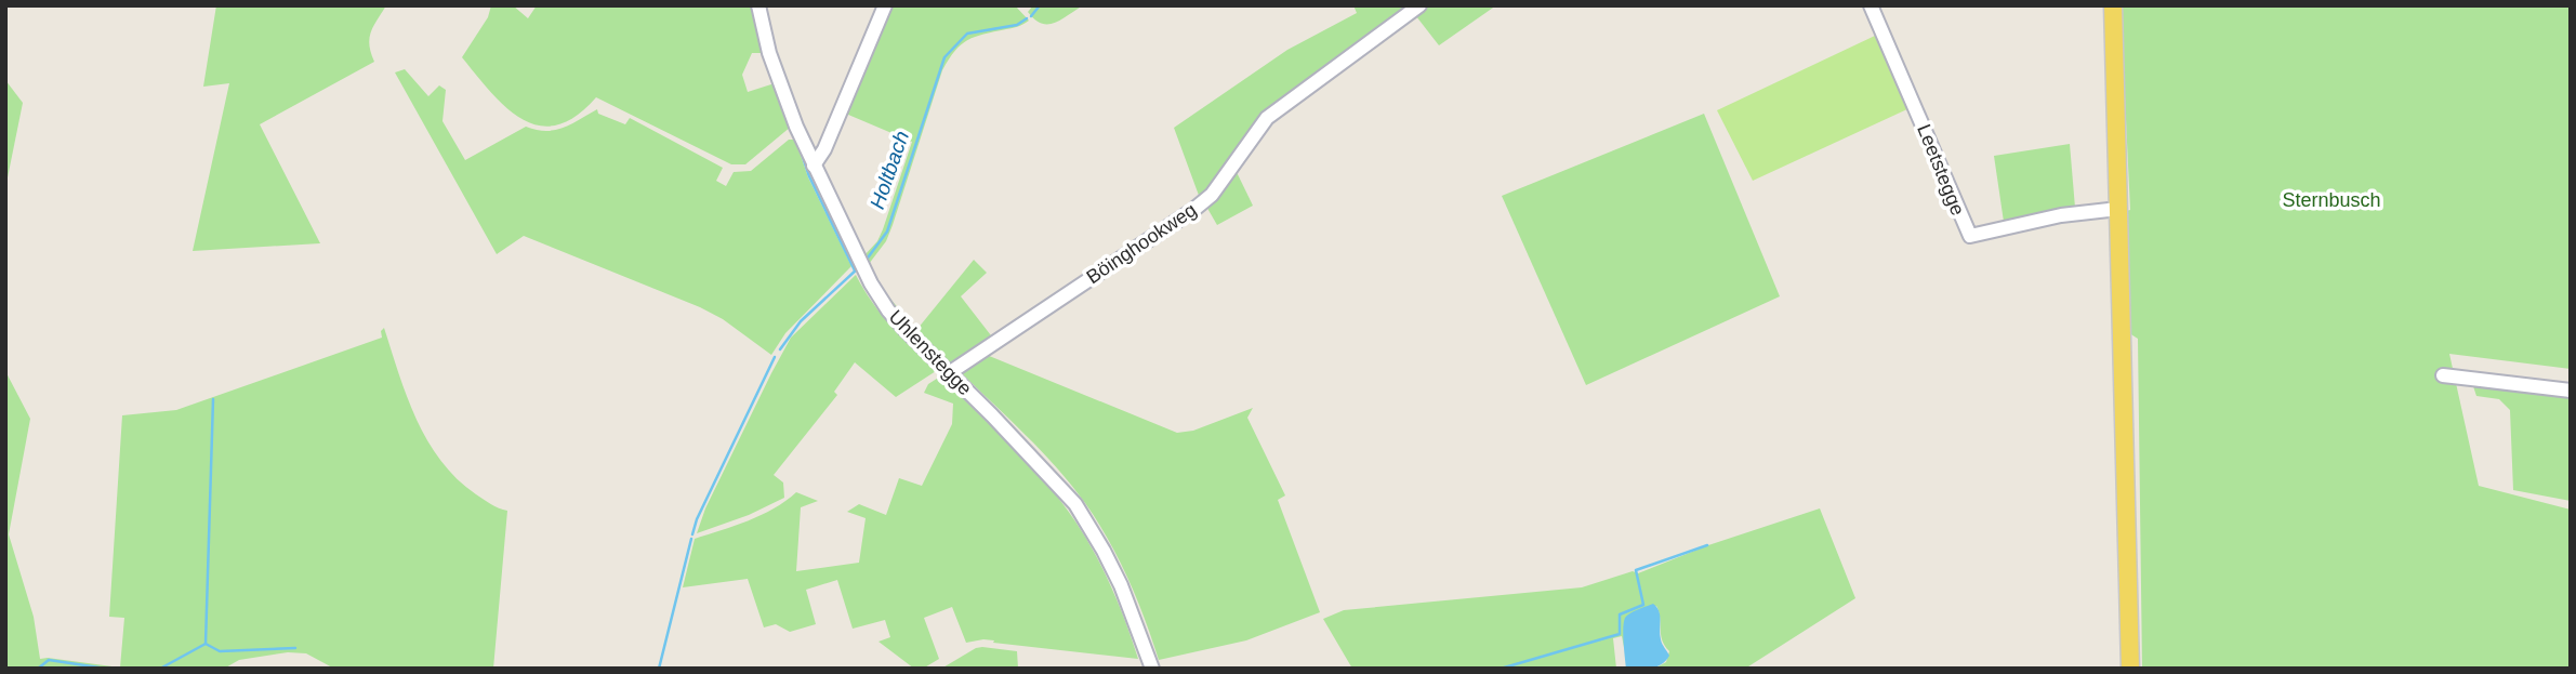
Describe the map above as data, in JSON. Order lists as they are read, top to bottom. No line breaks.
{"streets":{"street":["Leetstegge","Böinghookweg","Uhlenstegge"]},"crossings":[["Böinghookweg","Uhlenstegge"]],"water":["Holtbach"],"parks":["Sternbusch"]}
